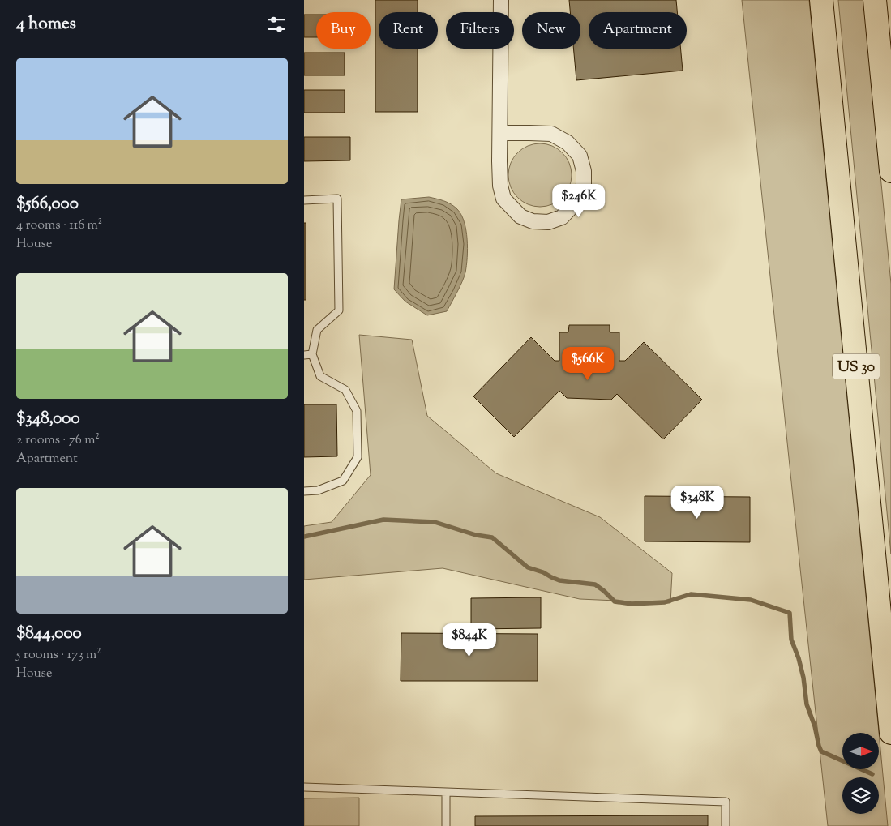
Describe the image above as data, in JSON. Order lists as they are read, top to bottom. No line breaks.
{"streets":{"highway":["US 30"]},"north":"right","page":{"heading":"4 homes","chip":["Buy","Rent","Filters","New","Apartment"],"list":[{"name":"$566,000","note":"4 rooms · 116 m² · House"},{"name":"$348,000","note":"2 rooms · 76 m² · Apartment"},{"name":"$844,000","note":"5 rooms · 173 m² · House"}],"price":["$246K","$566K","$348K","$844K"]}}
